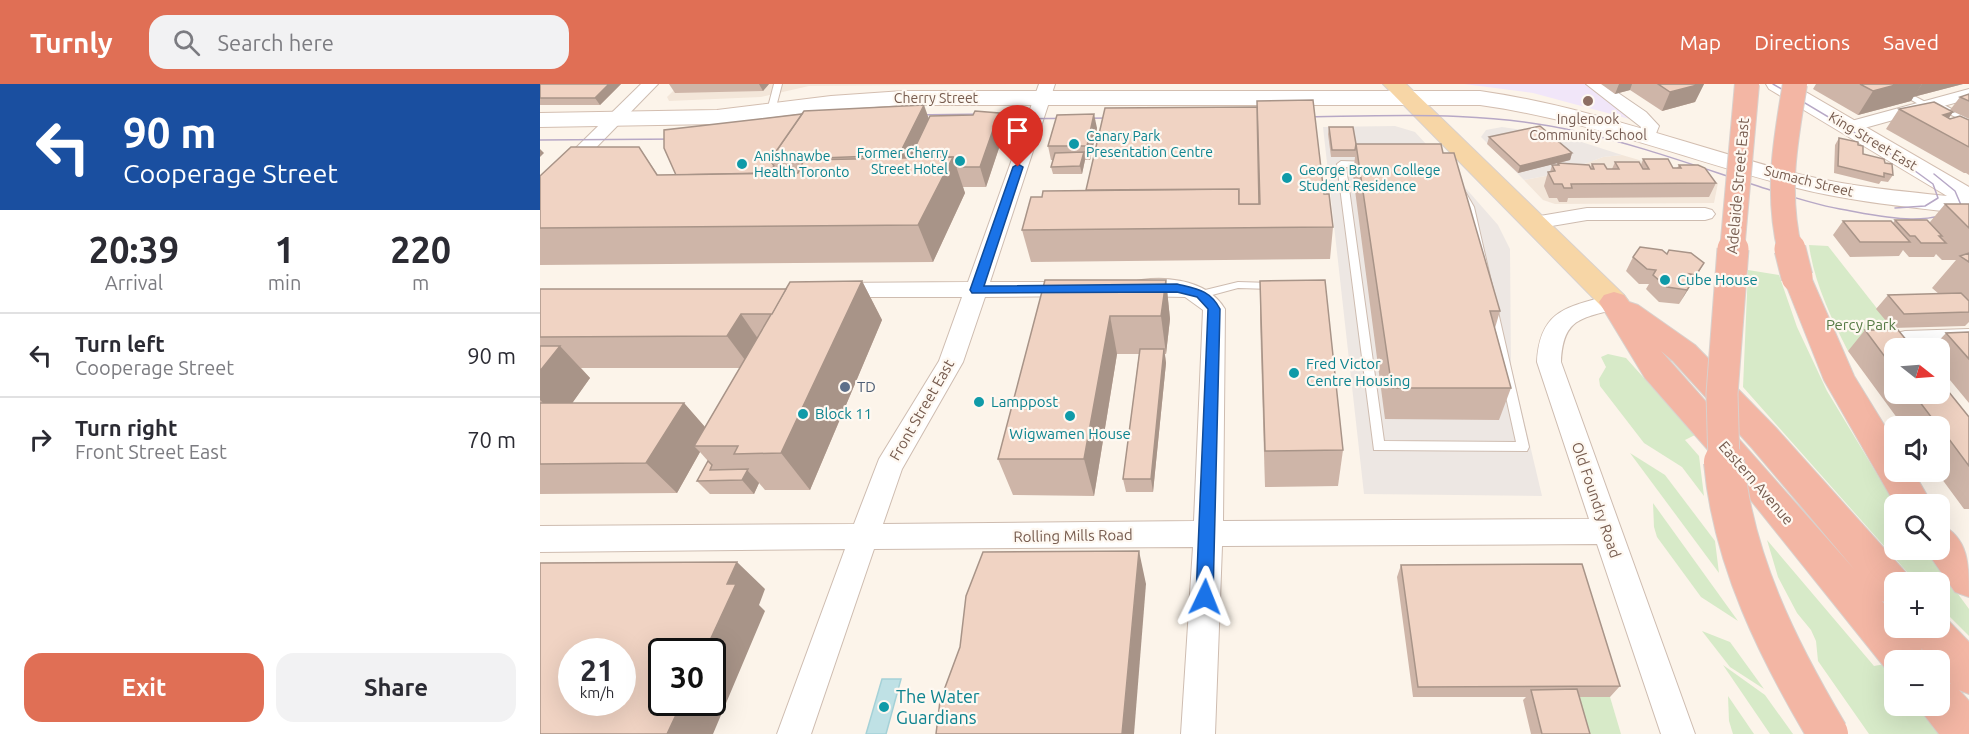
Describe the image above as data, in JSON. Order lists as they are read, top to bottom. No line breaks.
{"streets":{"highway":["Adelaide Street East","Eastern Avenue"],"street":["Cherry Street","King Street East","Sumach Street","Front Street East","Old Foundry Road","Rolling Mills Road"]},"crossings":[["Cherry Street","Sumach Street"],["Cherry Street","Front Street East"],["Cherry Street","Eastern Avenue"],["Sumach Street","Eastern Avenue"],["Front Street East","Rolling Mills Road"],["Eastern Avenue","Old Foundry Road"],["Old Foundry Road","Rolling Mills Road"]],"parks":["Percy Park"],"places":["Inglenook Community School","Canary Park Presentation Centre","Former Cherry Street Hotel","Anishnawbe Health Toronto","George Brown College Student Residence","Cube House","Fred Victor Centre Housing","TD","Lamppost","Block 11","Wigwamen House","The Water Guardians"],"north":"right","page":{"header":"Turnly","search":"Search here","nav":["Map","Directions","Saved"],"turn":["90 m","Cooperage Street"],"eta":["20:39","Arrival","1","min","220","m"],"list":[{"name":"Turn left","note":"Cooperage Street","value":"90 m"},{"name":"Turn right","note":"Front Street East","value":"70 m"}],"map_buttons":["+","−"],"speed":"21 km/h","limit":"30","buttons":["Exit","Share"]}}
